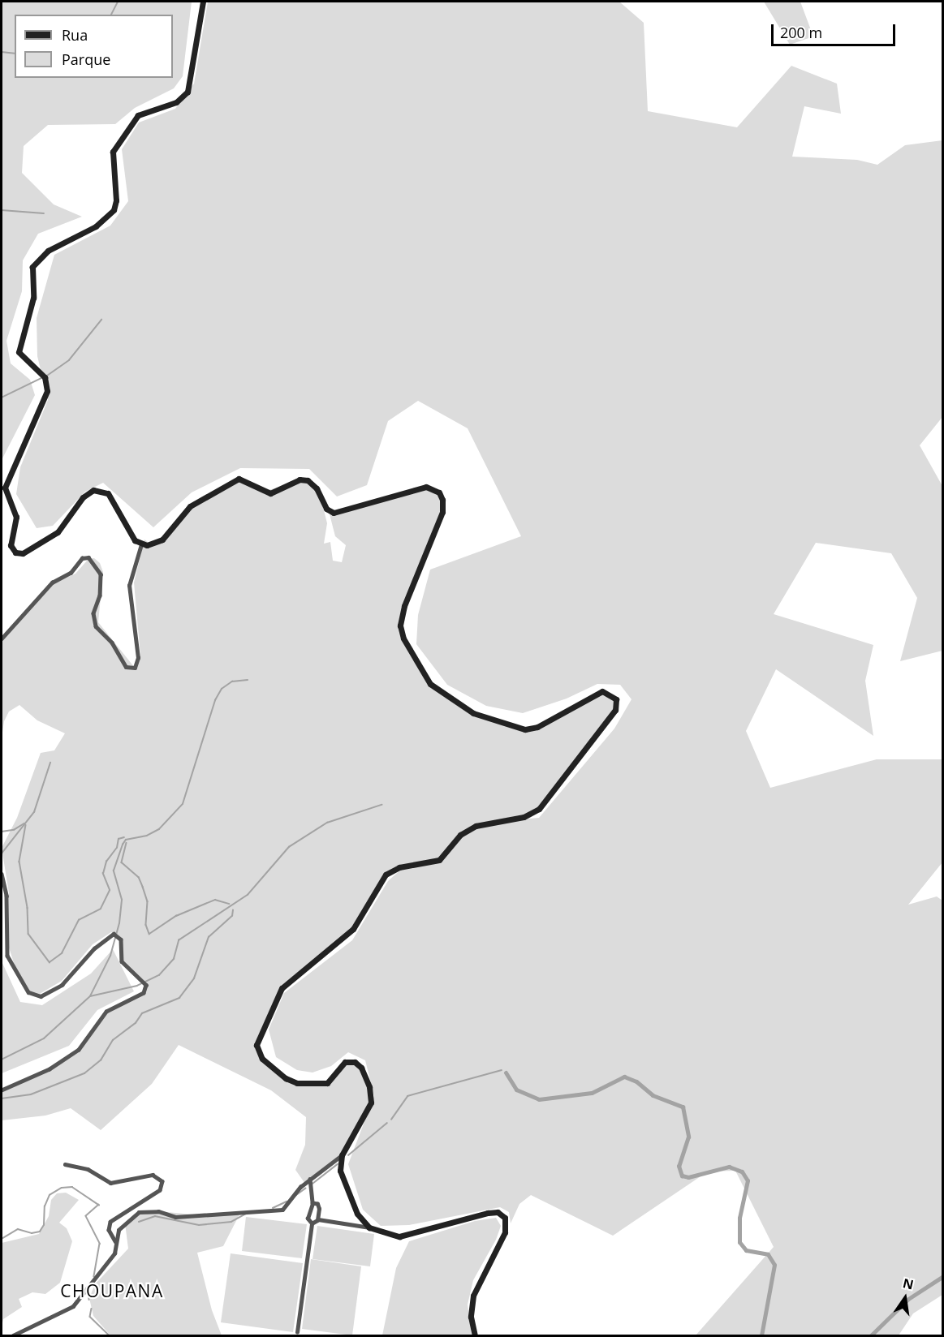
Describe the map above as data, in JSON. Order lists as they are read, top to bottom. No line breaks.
{"districts":["CHOUPANA"],"legend":["Rua","Parque"],"scale_bar":"200 m","north":"top"}
